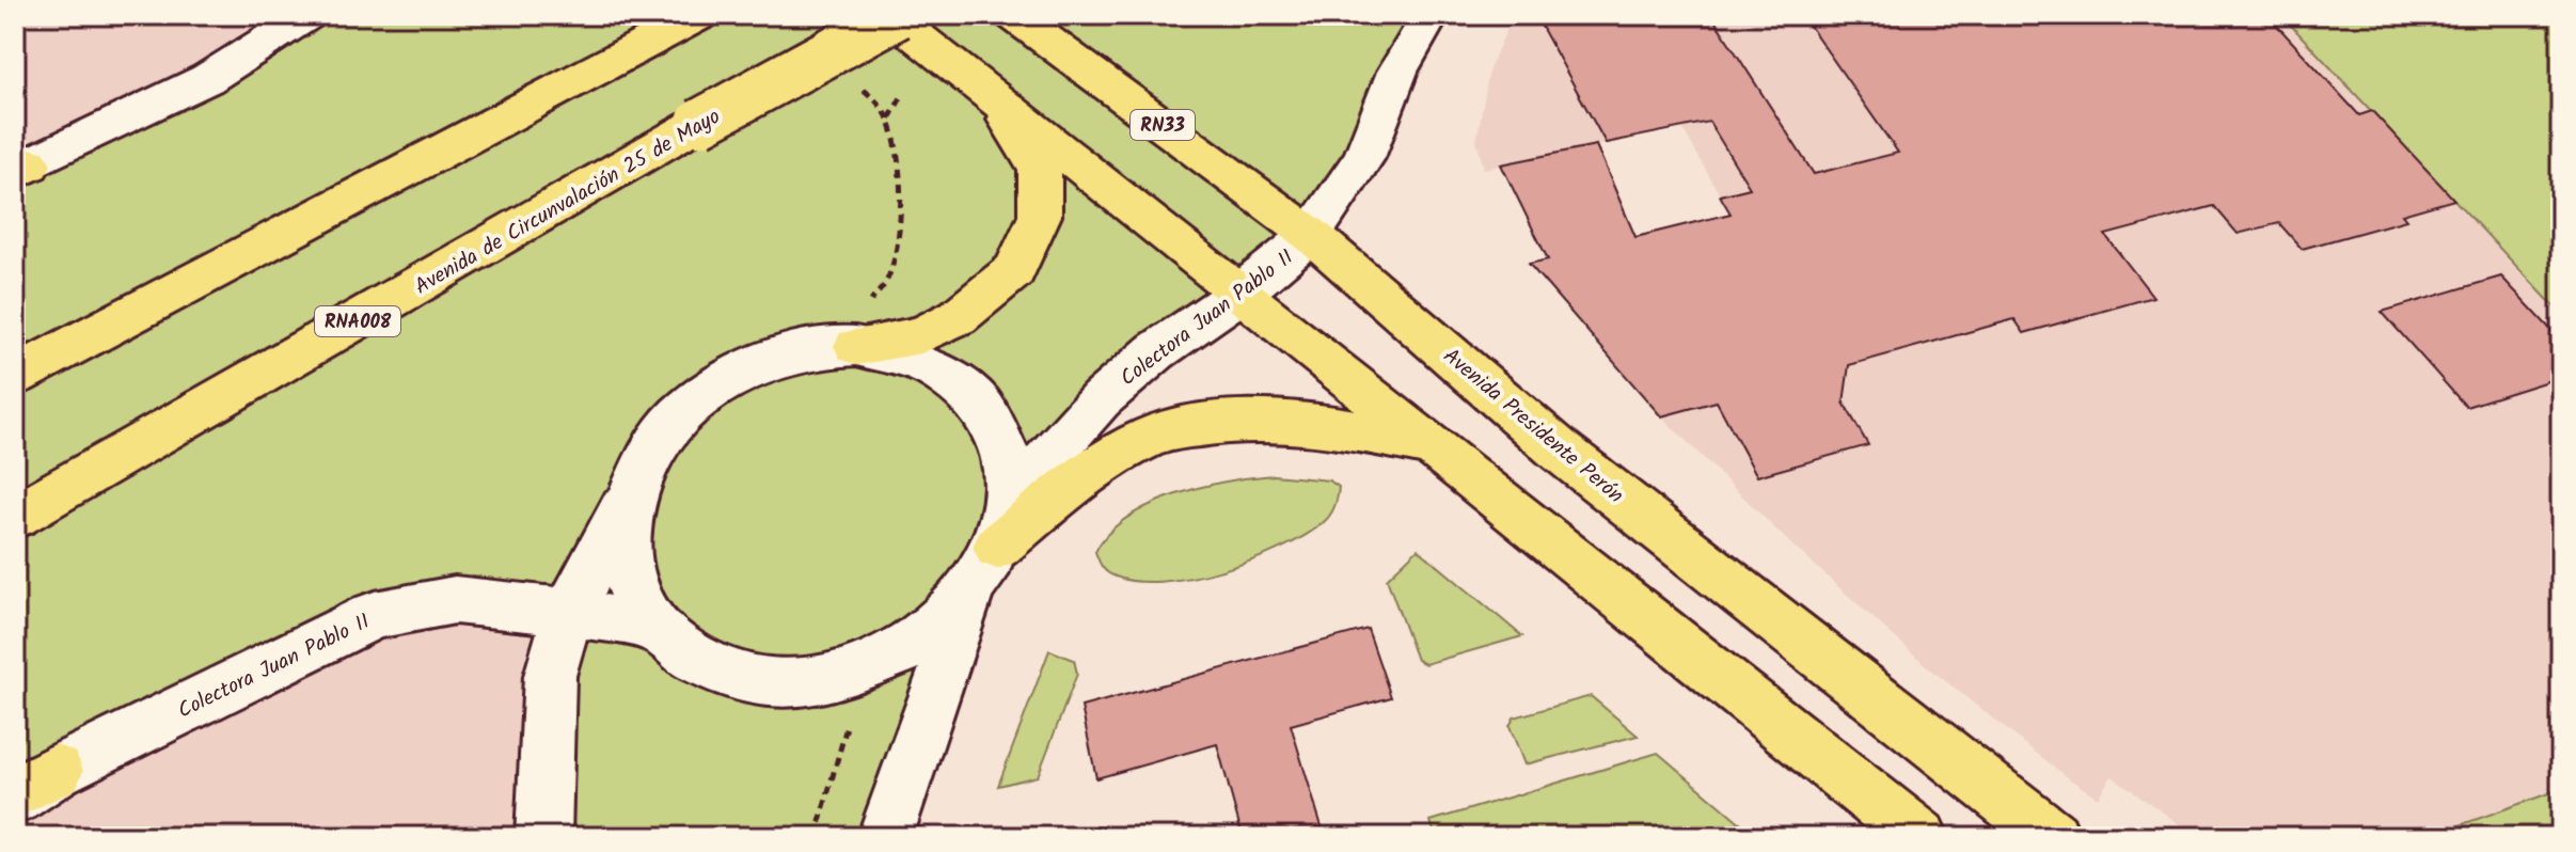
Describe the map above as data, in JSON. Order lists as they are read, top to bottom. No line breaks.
{"streets":{"main road":["RN33","Avenida de Circunvalación 25 de Mayo","Colectora Juan Pablo II","RNA008","Avenida Presidente Perón"]},"crossings":[["Colectora Juan Pablo II","Avenida Presidente Perón"]]}
